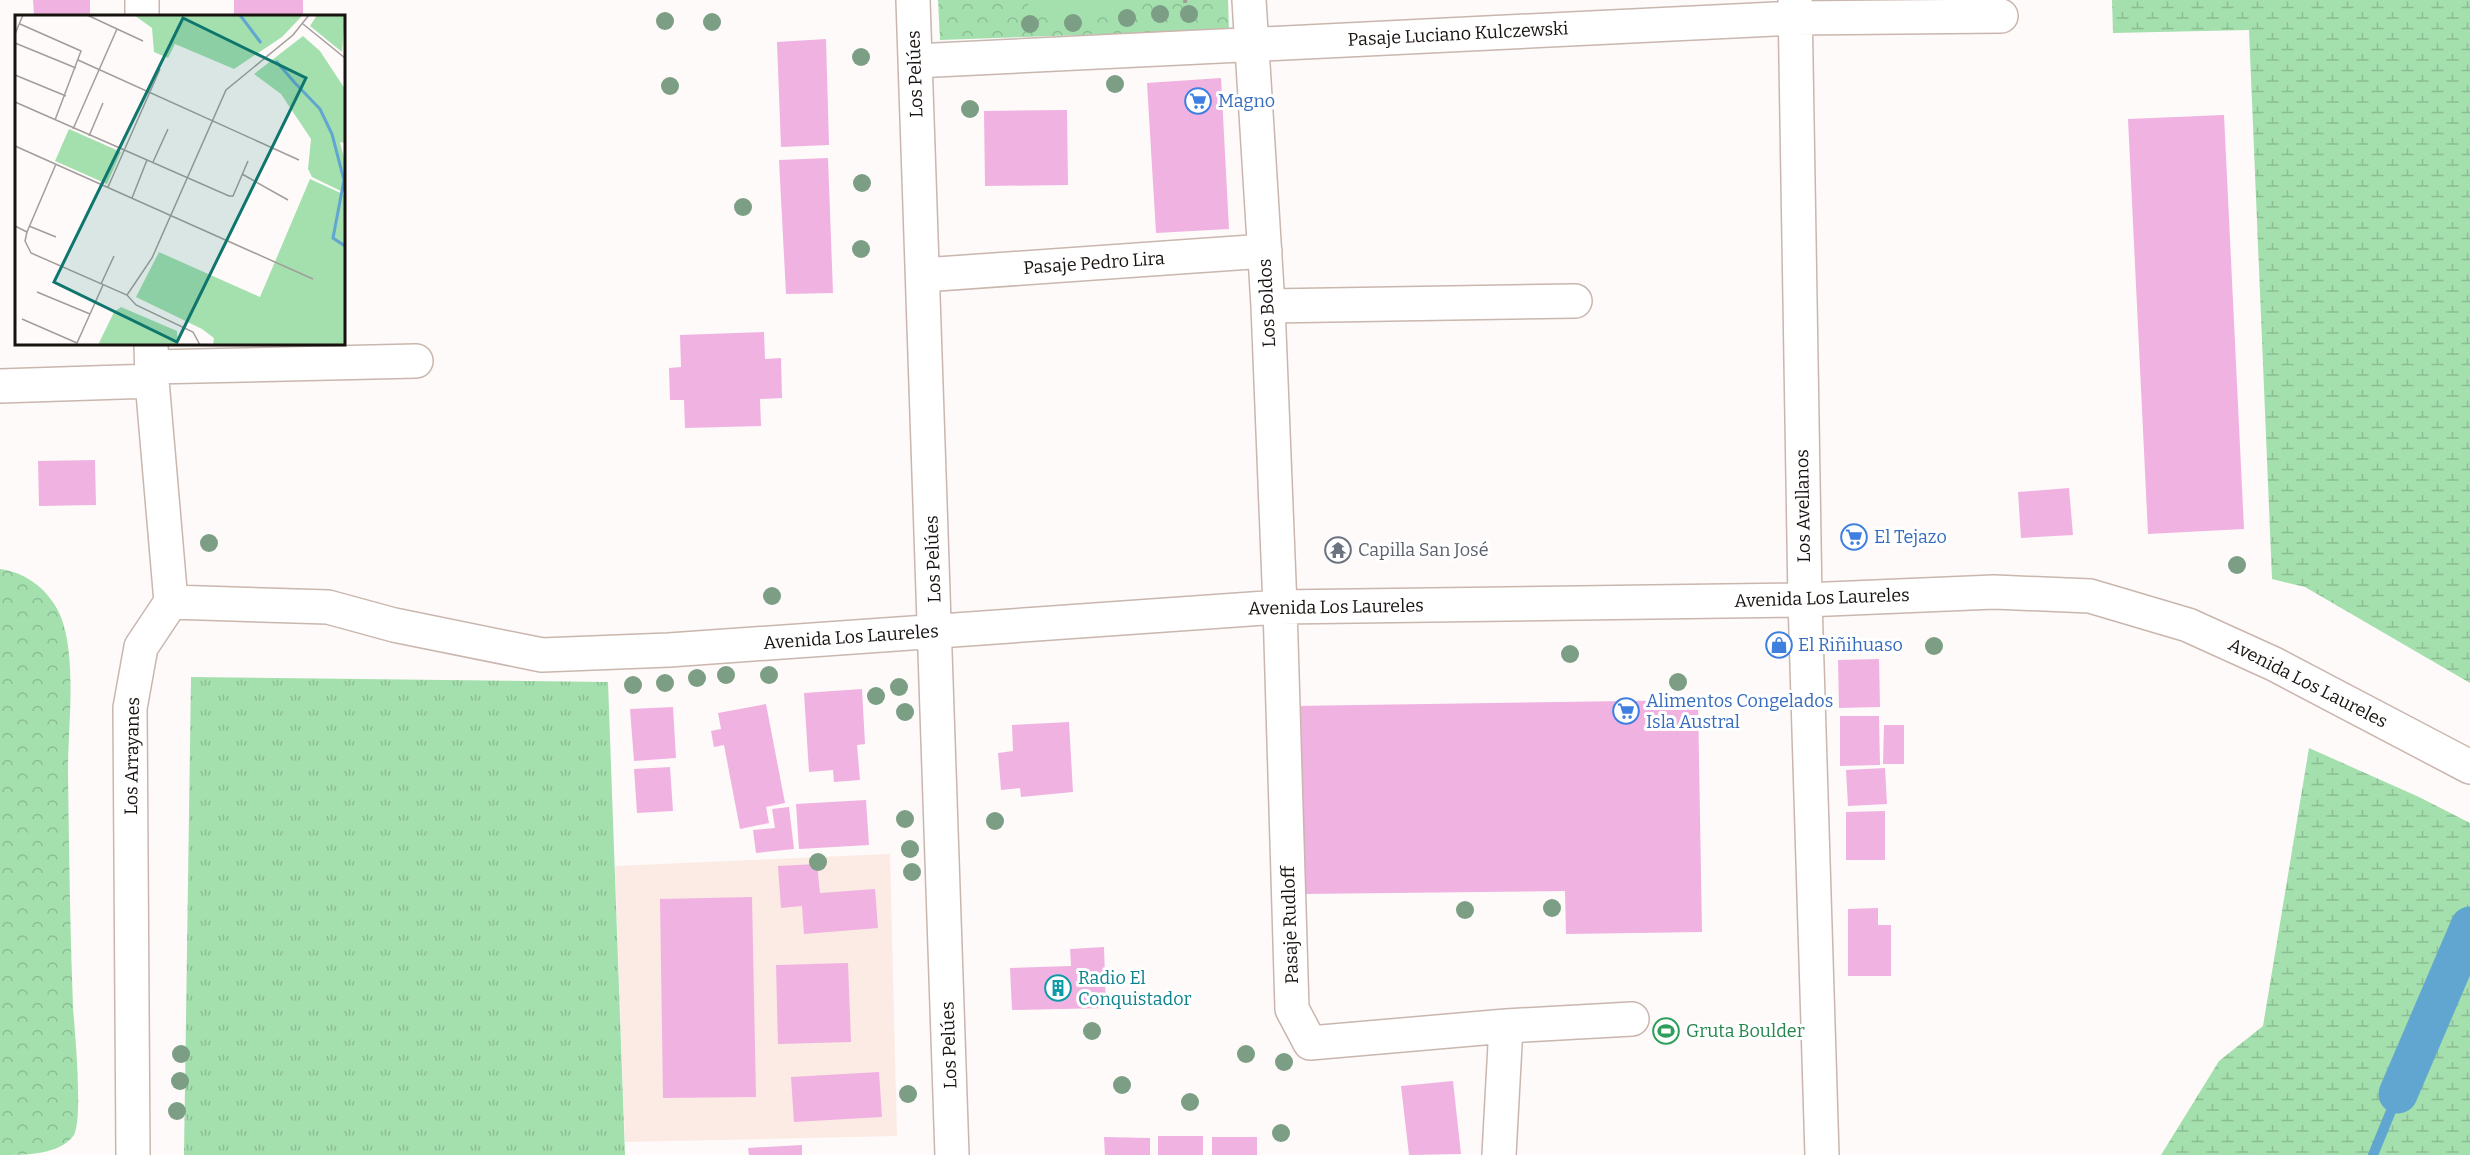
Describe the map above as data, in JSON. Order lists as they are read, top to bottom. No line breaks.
{"streets":{"street":["Pasaje Luciano Kulczewski","Los Pelúes","Pasaje Pedro Lira","Los Boldos","Los Avellanos","Avenida Los Laureles","Los Arrayanes","Pasaje Rudloff"]},"crossings":[["Pasaje Luciano Kulczewski","Los Pelúes"],["Pasaje Luciano Kulczewski","Los Boldos"],["Pasaje Luciano Kulczewski","Los Avellanos"],["Los Pelúes","Pasaje Pedro Lira"],["Los Pelúes","Avenida Los Laureles"],["Pasaje Pedro Lira","Los Boldos"],["Los Boldos","Avenida Los Laureles"],["Los Boldos","Pasaje Rudloff"],["Los Avellanos","Avenida Los Laureles"],["Avenida Los Laureles","Los Arrayanes"],["Avenida Los Laureles","Pasaje Rudloff"]],"places":{"supermarket":["Magno","El Tejazo","Alimentos Congelados Isla Austral"],"temple":["Capilla San José"],"shop":["El Riñihuaso"],"building":["Radio El Conquistador"],"sports":["Gruta Boulder"]}}
